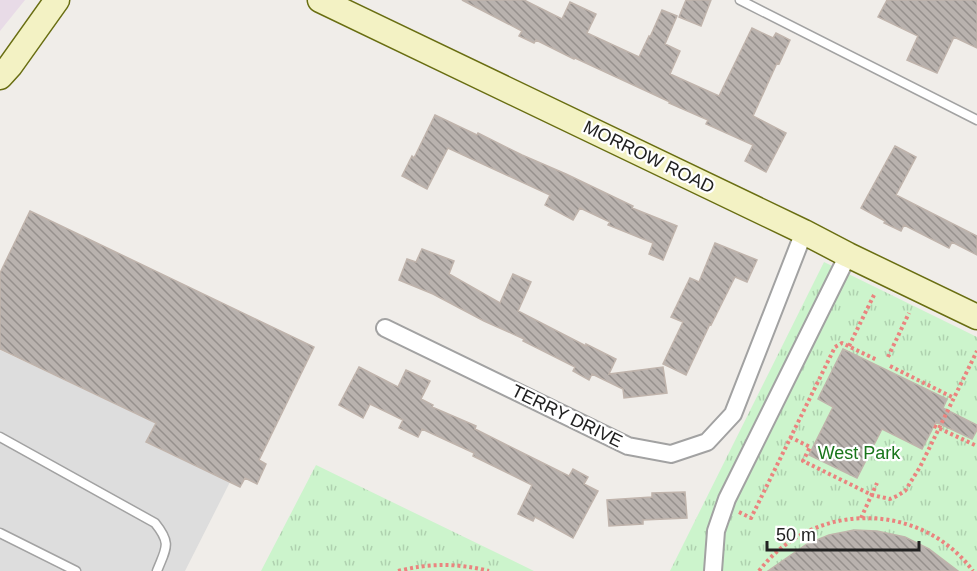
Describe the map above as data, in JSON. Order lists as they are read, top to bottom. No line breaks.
{"streets":{"street":["MORROW ROAD","TERRY DRIVE"]},"crossings":[["MORROW ROAD","TERRY DRIVE"]],"parks":["West Park"],"scale_bar":"50 m"}
